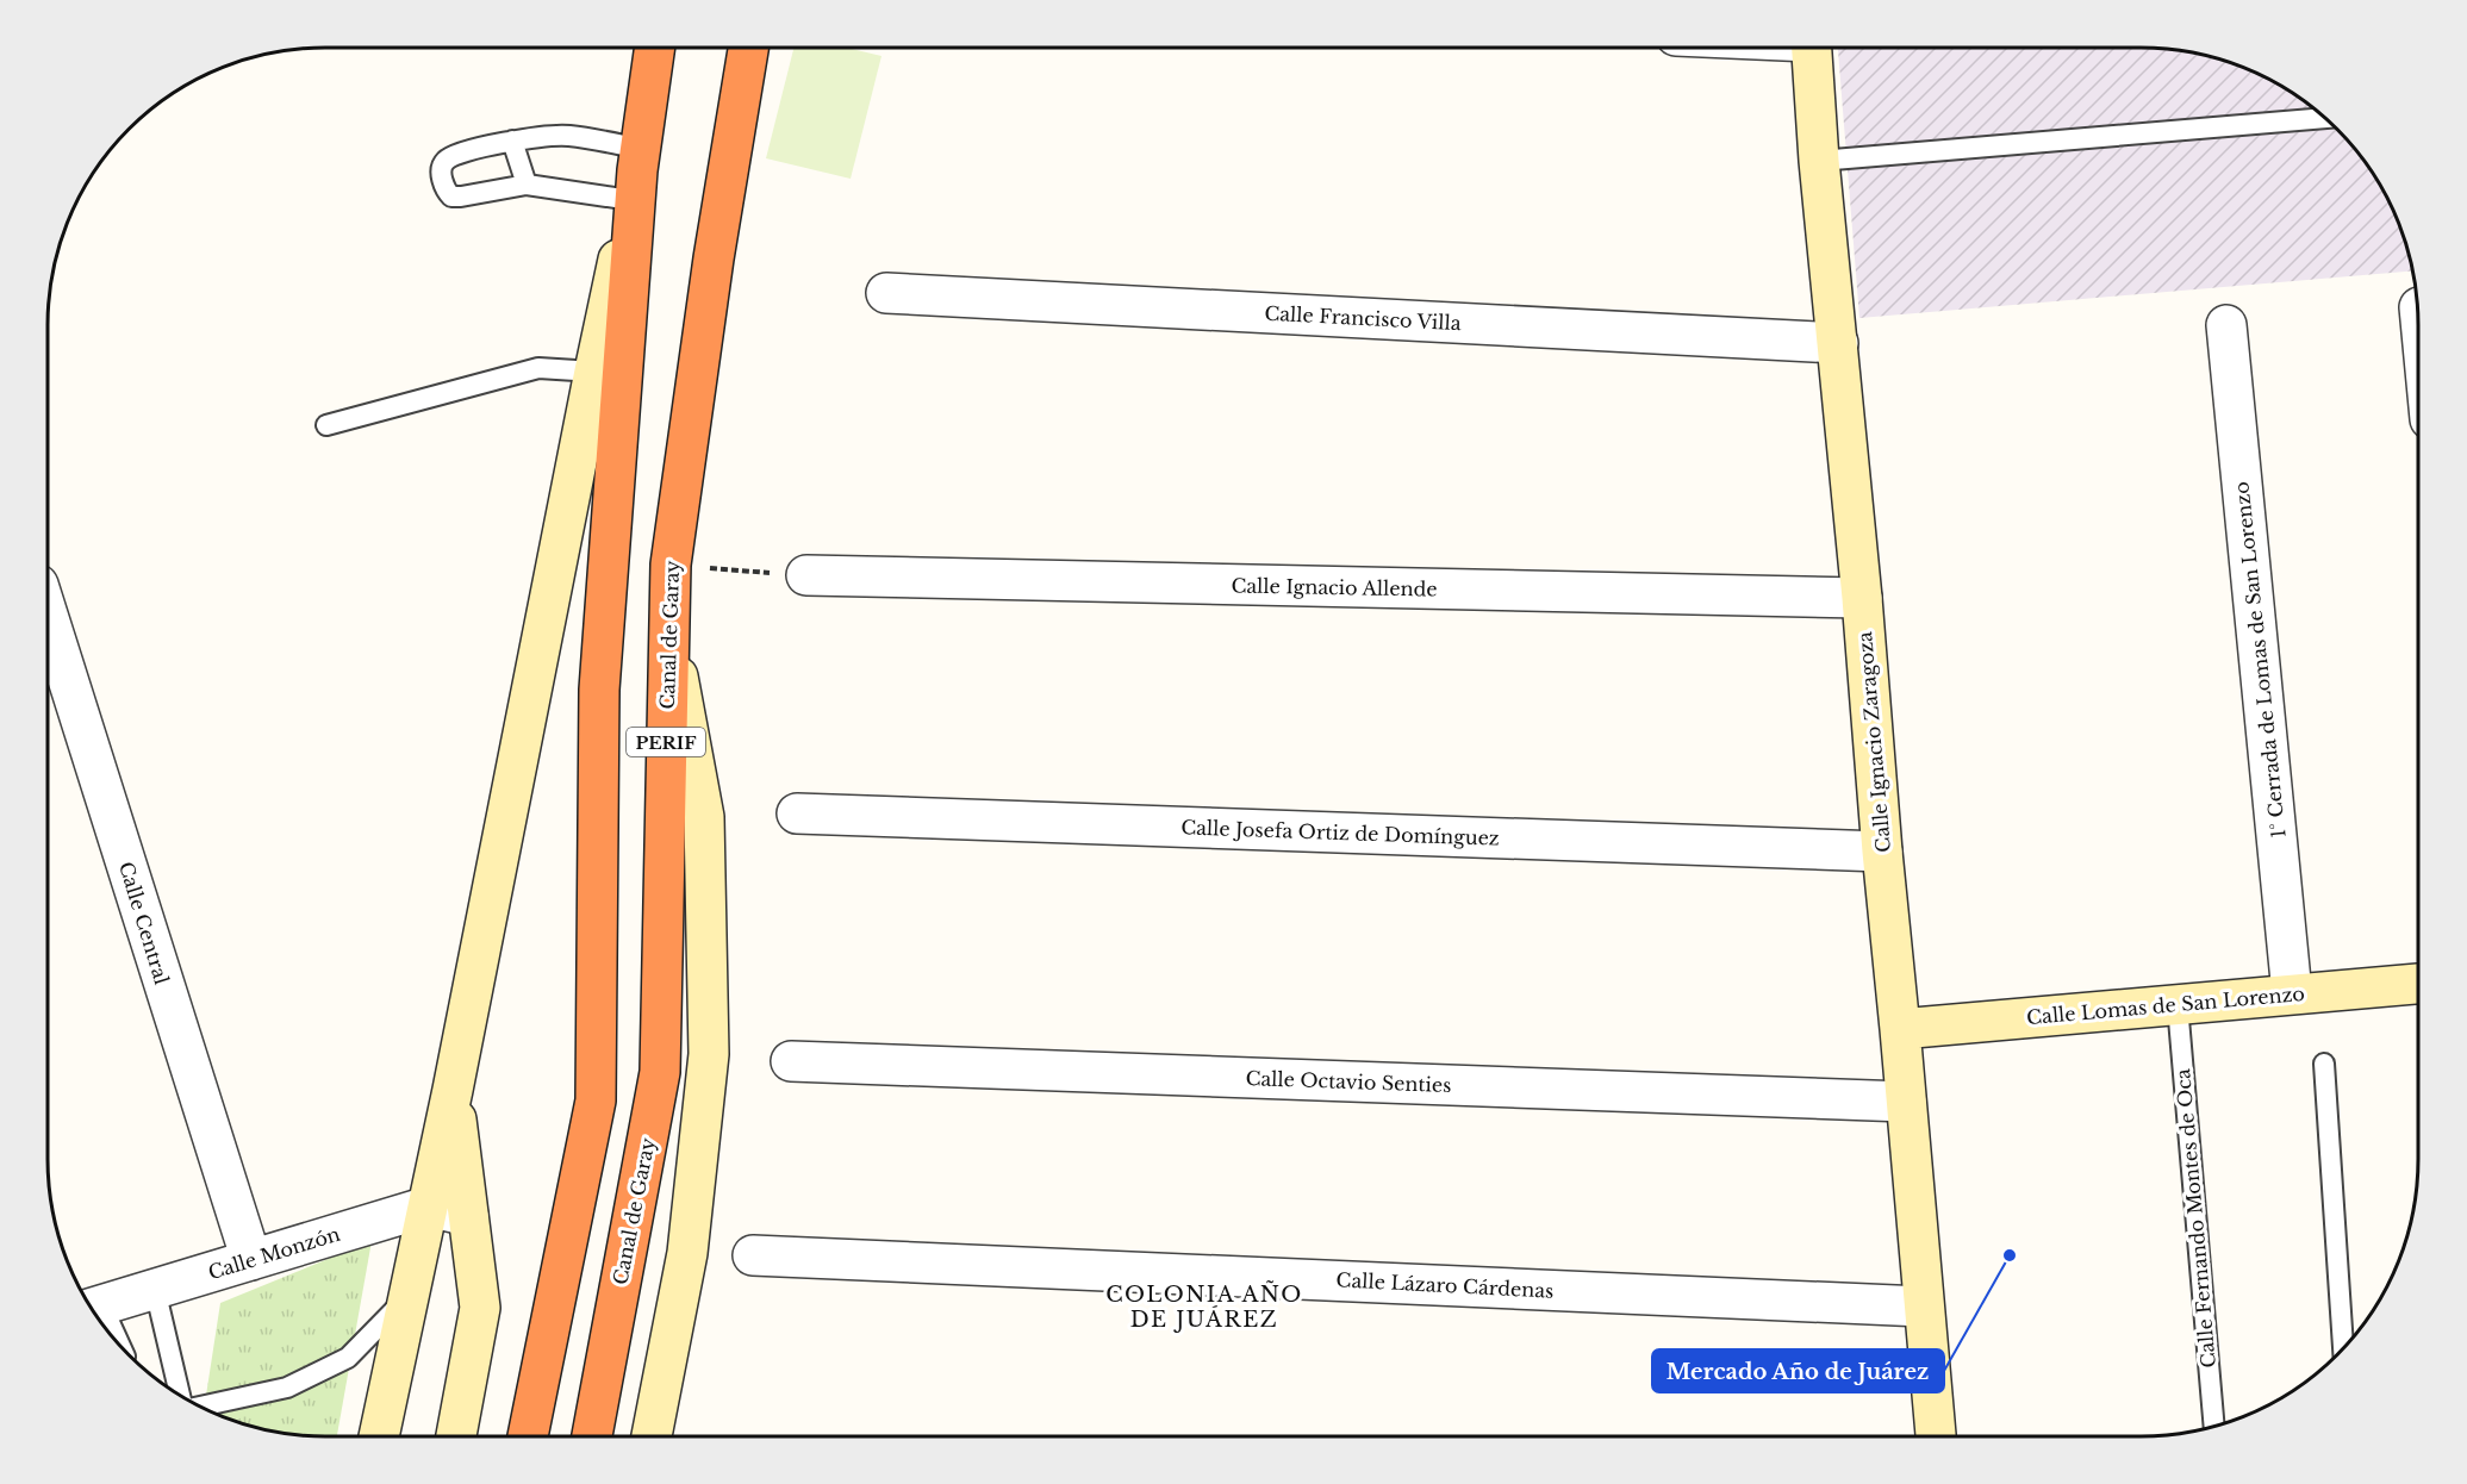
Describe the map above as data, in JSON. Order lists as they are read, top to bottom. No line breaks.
{"streets":{"highway":["Canal de Garay","PERIF"],"main road":["Calle Ignacio Zaragoza","Calle Lomas de San Lorenzo"],"street":["Calle Francisco Villa","Calle Ignacio Allende","1° Cerrada de Lomas de San Lorenzo","Calle Josefa Ortiz de Domínguez","Calle Central","Calle Octavio Senties","Calle Monzón","Calle Lázaro Cárdenas"],"lane":["Calle Fernando Montes de Oca"]},"crossings":[["Calle Francisco Villa","Calle Ignacio Zaragoza"],["Calle Ignacio Allende","Calle Ignacio Zaragoza"],["1° Cerrada de Lomas de San Lorenzo","Calle Lomas de San Lorenzo"],["Calle Ignacio Zaragoza","Calle Josefa Ortiz de Domínguez"],["Calle Ignacio Zaragoza","Calle Lomas de San Lorenzo"],["Calle Ignacio Zaragoza","Calle Octavio Senties"],["Calle Ignacio Zaragoza","Calle Lázaro Cárdenas"],["Calle Central","Calle Monzón"],["Calle Lomas de San Lorenzo","Calle Fernando Montes de Oca"]],"districts":["COLONIA AÑO DE JUÁREZ"],"places":["Mercado Año de Juárez"]}
